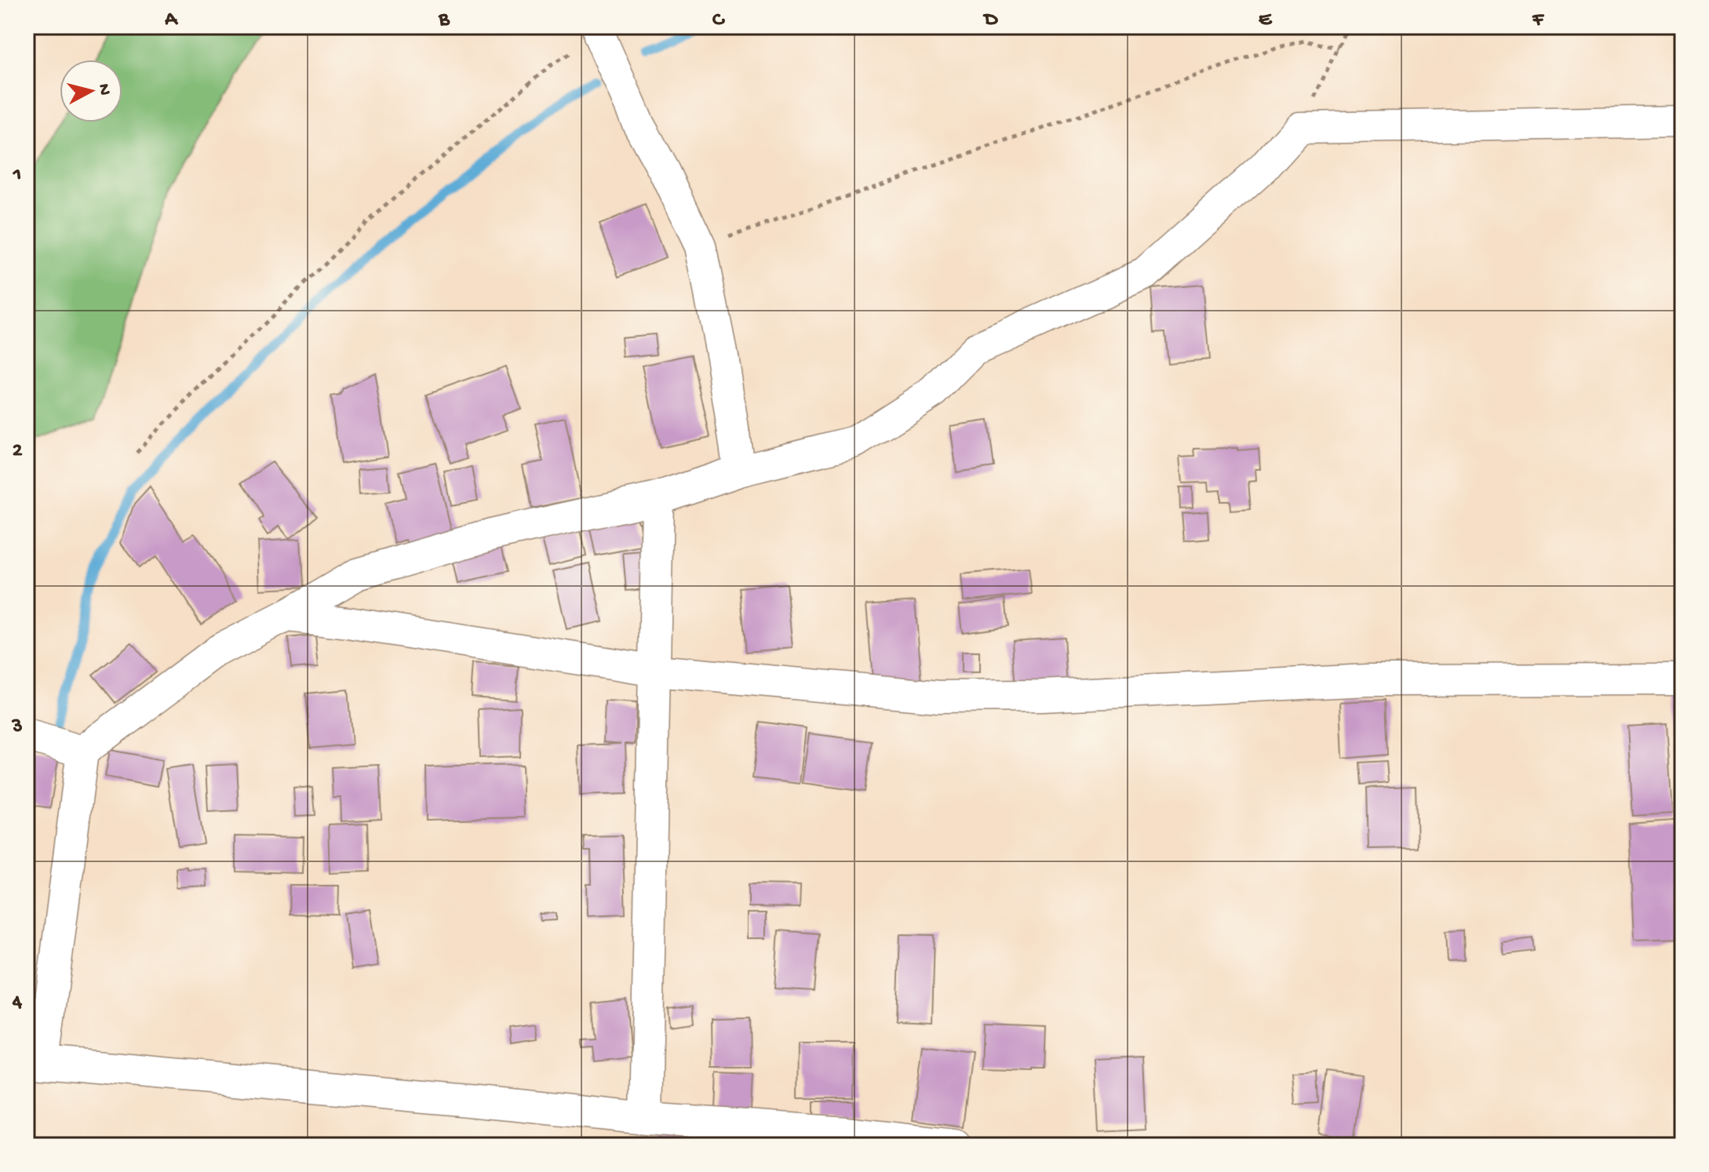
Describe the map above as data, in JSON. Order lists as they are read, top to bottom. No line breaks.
{"north":"right","grid":{"columns":["A","B","C","D","E","F"],"rows":["1","2","3","4"]}}
